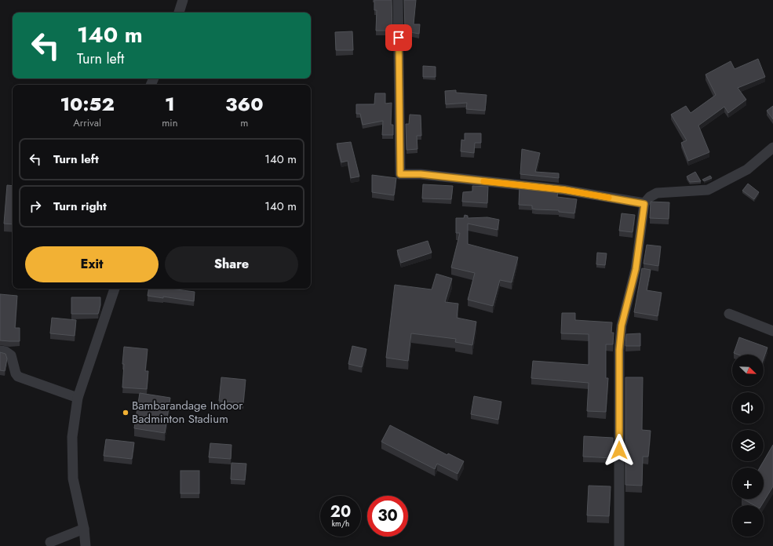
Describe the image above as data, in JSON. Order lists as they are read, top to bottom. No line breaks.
{"places":["Bambarandage Indoor Badminton Stadium"],"north":"bottom right","page":{"turn":["140 m","Turn left"],"eta":["10:52","Arrival","1","min","360","m"],"list":[{"name":"Turn left","value":"140 m"},{"name":"Turn right","value":"140 m"}],"buttons":["Exit","Share"],"map_buttons":["+","−"],"speed":"20 km/h","limit":"30"}}
